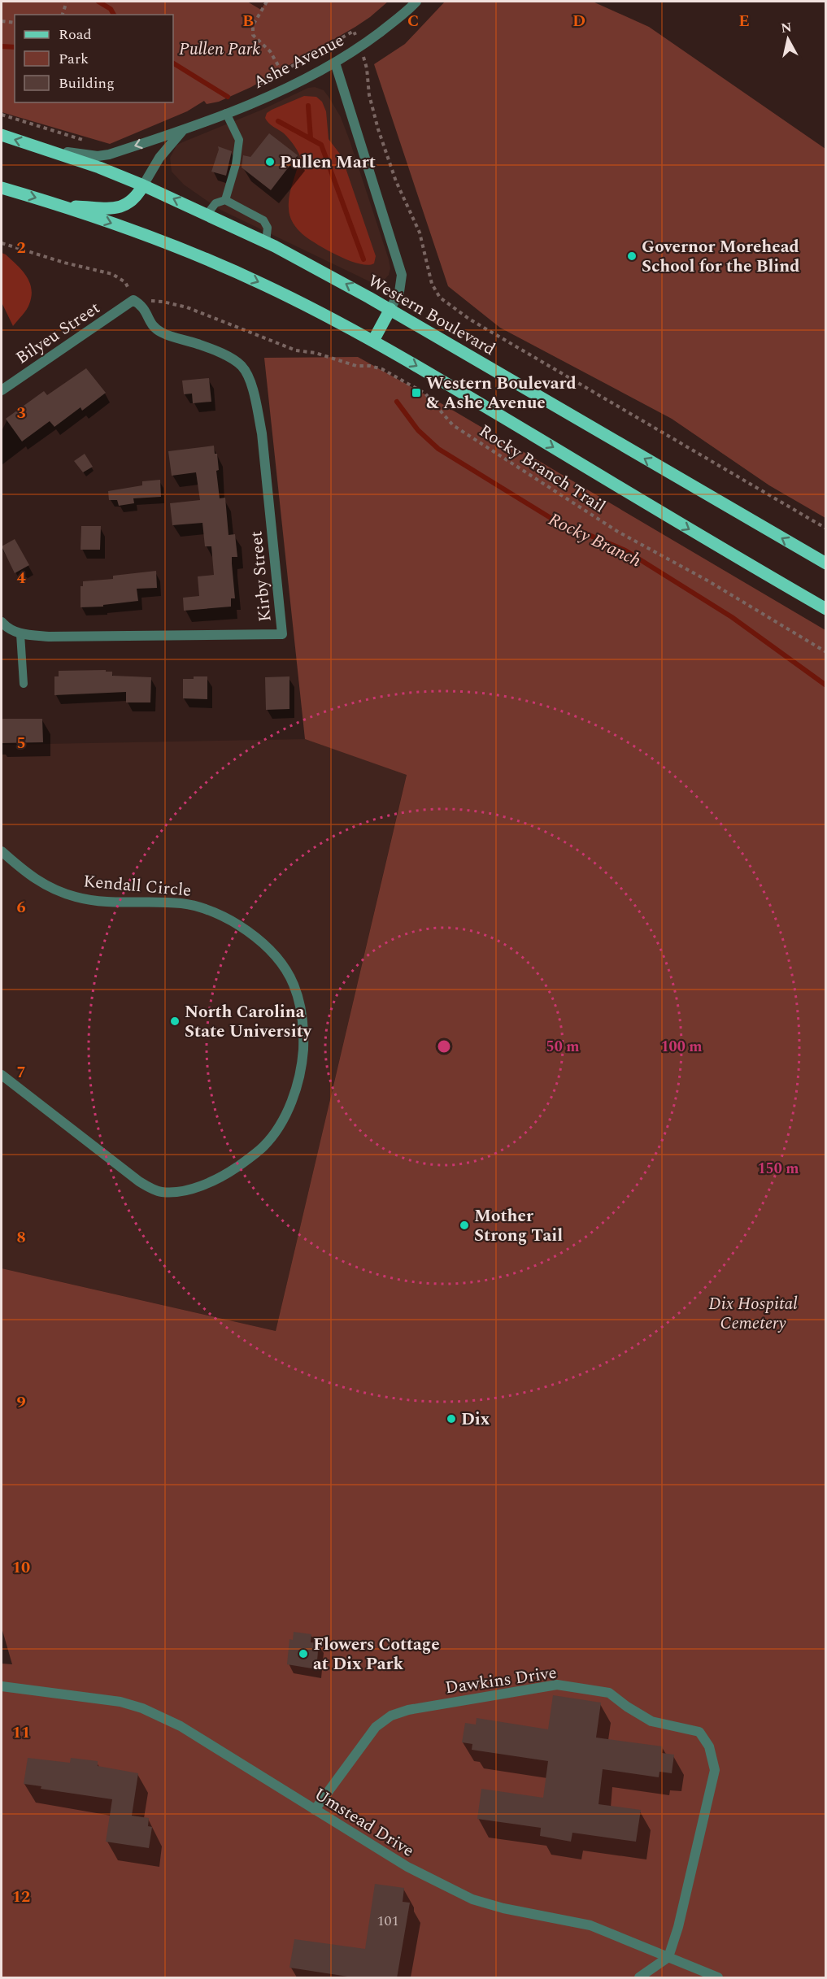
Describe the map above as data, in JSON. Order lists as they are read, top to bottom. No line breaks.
{"streets":{"main road":["Western Boulevard"],"street":["Ashe Avenue","Bilyeu Street","Kirby Street","Kendall Circle","Dawkins Drive","Umstead Drive"],"path":["Rocky Branch Trail"]},"crossings":[["Ashe Avenue","Western Boulevard"],["Bilyeu Street","Rocky Branch Trail"],["Bilyeu Street","Kirby Street"],["Rocky Branch Trail","Kirby Street"],["Dawkins Drive","Umstead Drive"]],"water":["Rocky Branch"],"parks":["Pullen Park","Dix Hospital Cemetery"],"places":{"other":["Pullen Mart","Governor Morehead School for the Blind","North Carolina State University","Mother Strong Tail","Dix","Flowers Cottage at Dix Park"],"transit":["Western Boulevard & Ashe Avenue"]},"house_numbers":["101"],"legend":["Road","Park","Building"],"north":"top","grid":{"columns":["B","C","D","E"],"rows":["2","3","4","5","6","7","8","9","10","11","12"]},"rings":["50 m","100 m","150 m"]}
